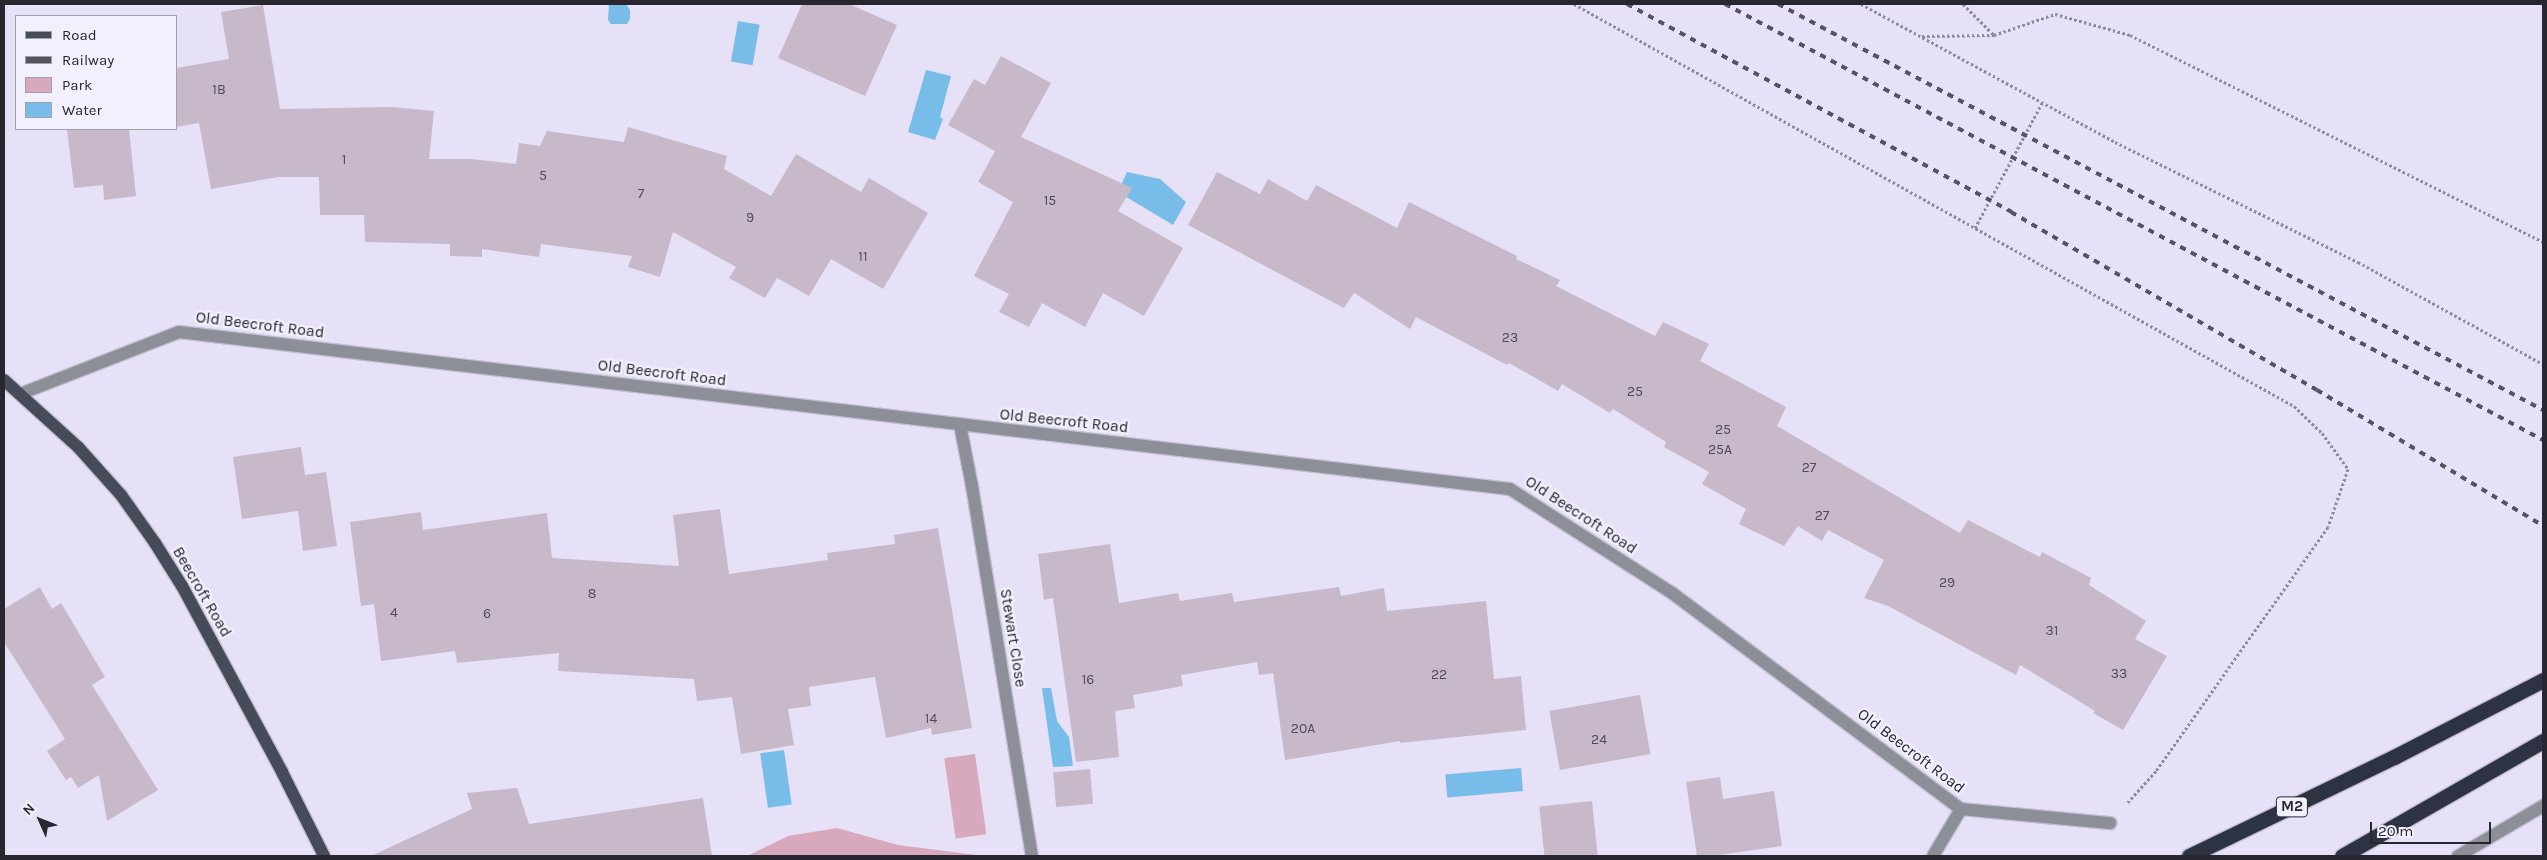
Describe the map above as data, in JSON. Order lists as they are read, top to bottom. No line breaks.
{"streets":{"highway":["M2"],"main road":["Beecroft Road"],"street":["Old Beecroft Road","Stewart Close"]},"crossings":[["Old Beecroft Road","Beecroft Road"],["Old Beecroft Road","Stewart Close"]],"house_numbers":["1B","1","5","7","15","9","11","23","25","25","25A","27","27","29","8","4","6","31","33","22","16","14","20A","24"],"legend":["Road","Railway","Park","Water"],"scale_bar":"20 m","north":"top left"}
